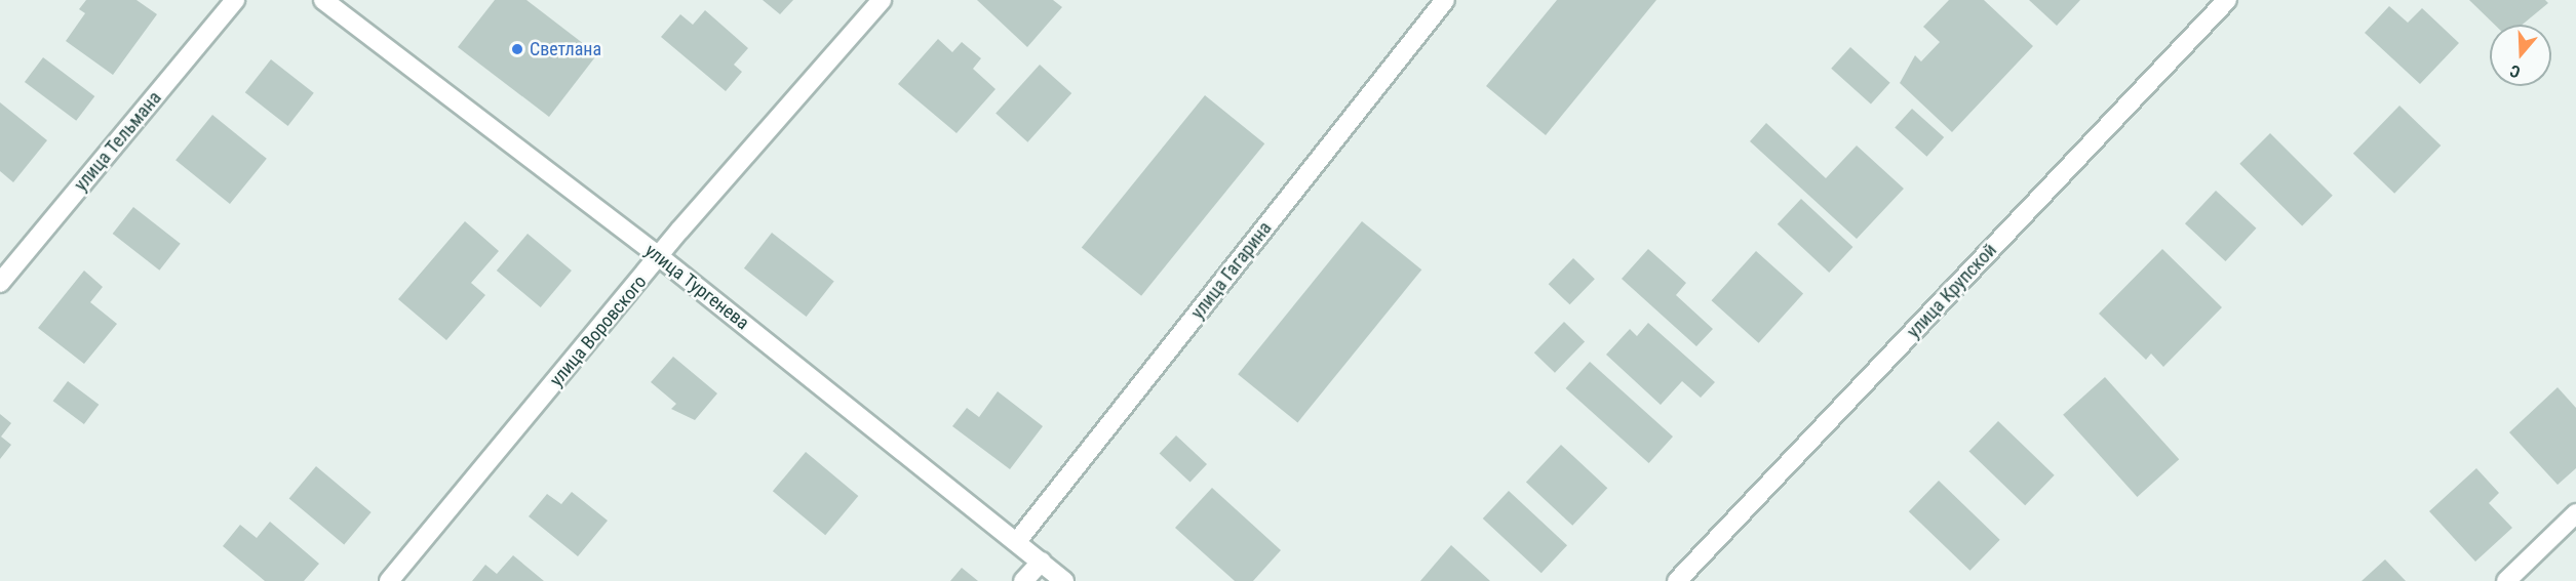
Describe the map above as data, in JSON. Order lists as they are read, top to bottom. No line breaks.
{"streets":{"street":["улица Тельмана","улица Гагарина","улица Тургенева","улица Крупской","улица Воровского"]},"crossings":[["улица Гагарина","улица Тургенева"],["улица Тургенева","улица Воровского"]],"places":["Светлана"],"north":"bottom"}
